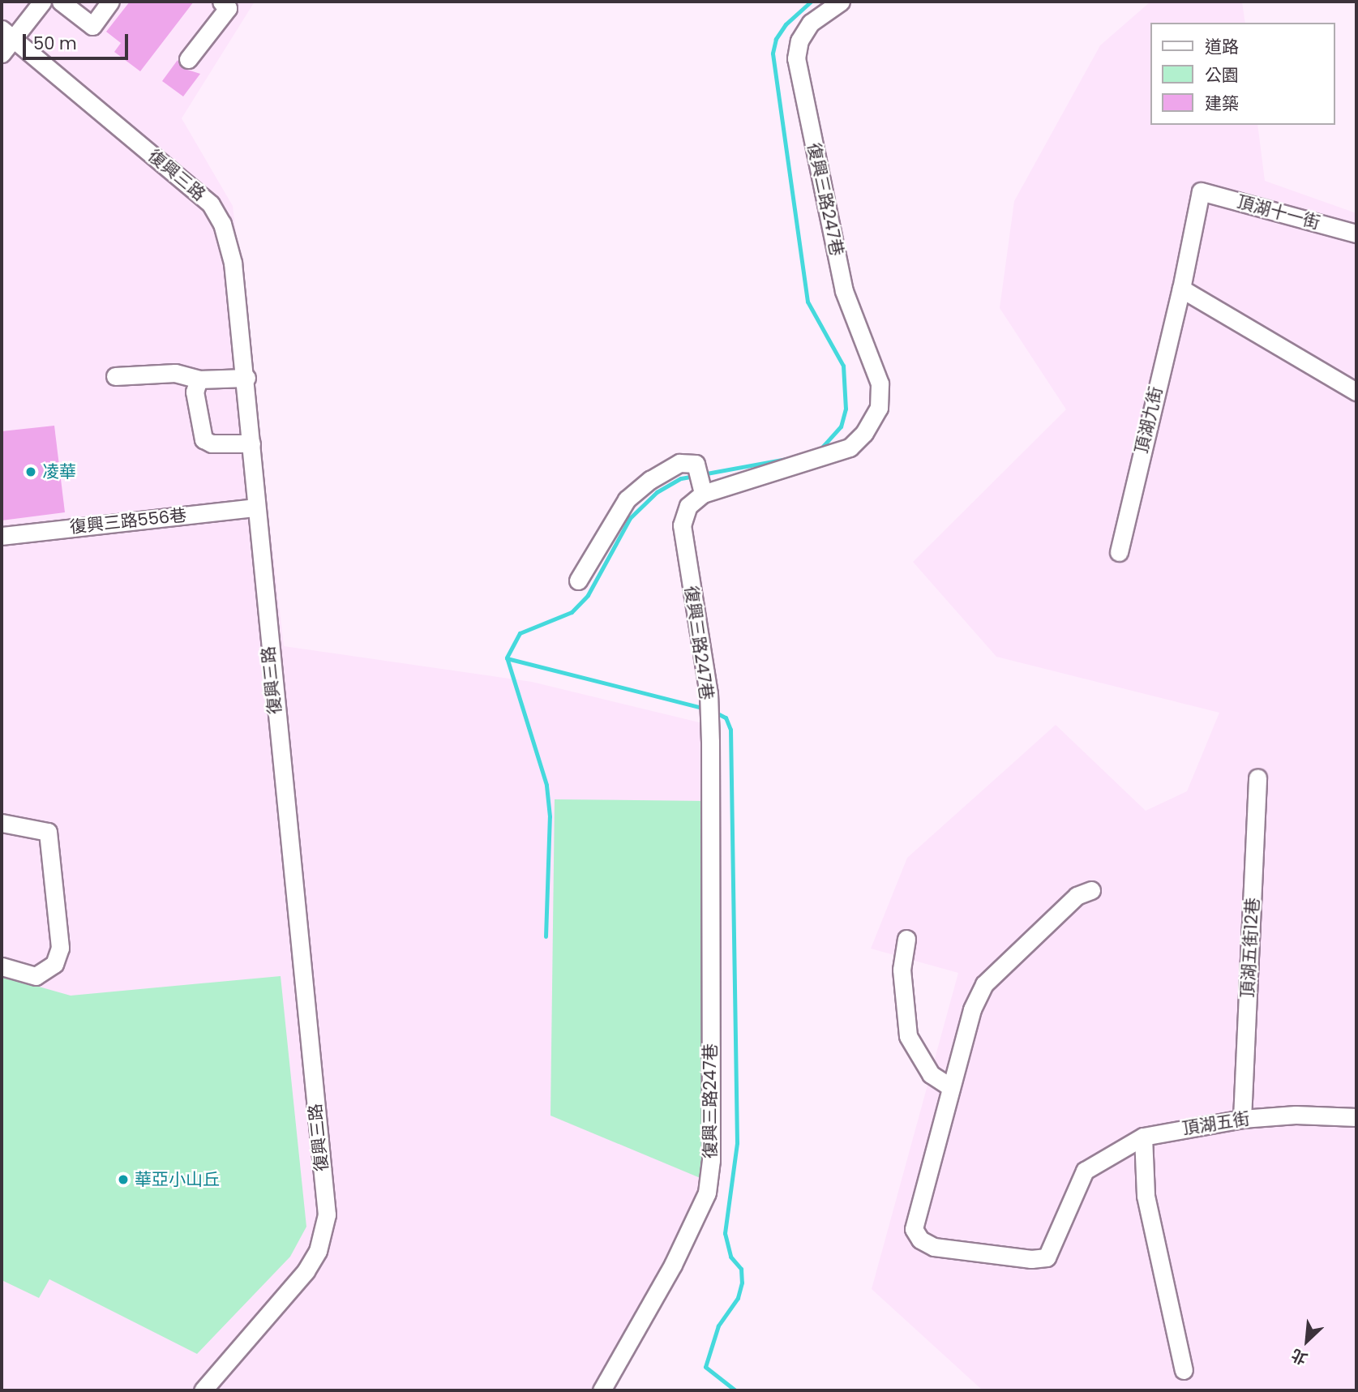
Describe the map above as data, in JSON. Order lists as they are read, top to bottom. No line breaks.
{"streets":{"street":["復興三路","復興三路247巷","頂湖十一街","頂湖九街","復興三路556巷","頂湖五街12巷","頂湖五街"]},"crossings":[["復興三路","復興三路556巷"],["頂湖十一街","頂湖九街"],["頂湖五街12巷","頂湖五街"]],"places":["凌華","華亞小山丘"],"legend":["道路","公園","建築"],"scale_bar":"50 m","north":"bottom left"}
